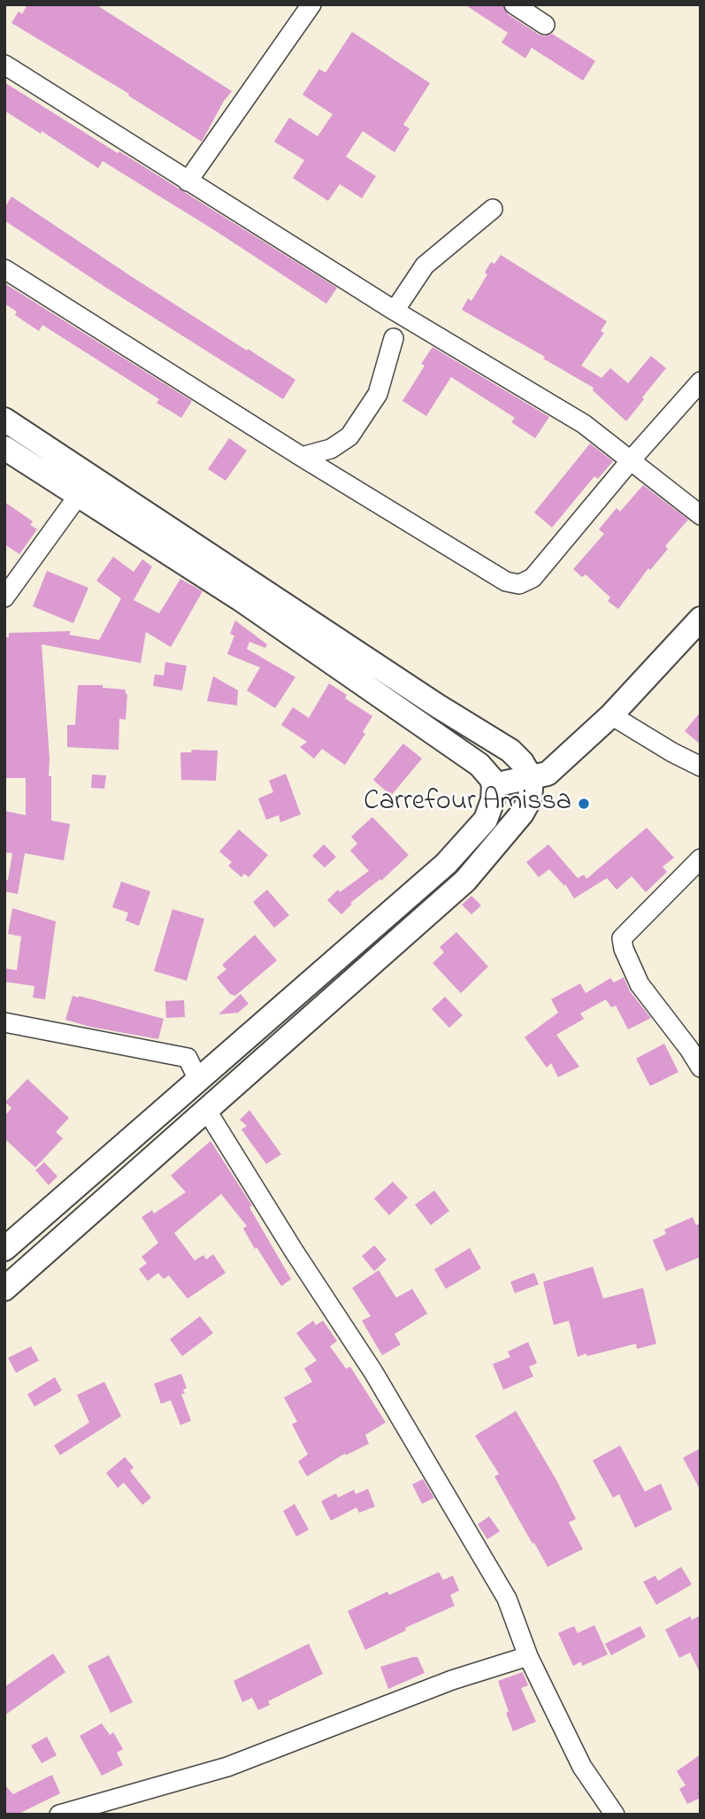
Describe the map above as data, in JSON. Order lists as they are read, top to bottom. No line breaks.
{"places":["Carrefour Amissa"]}
